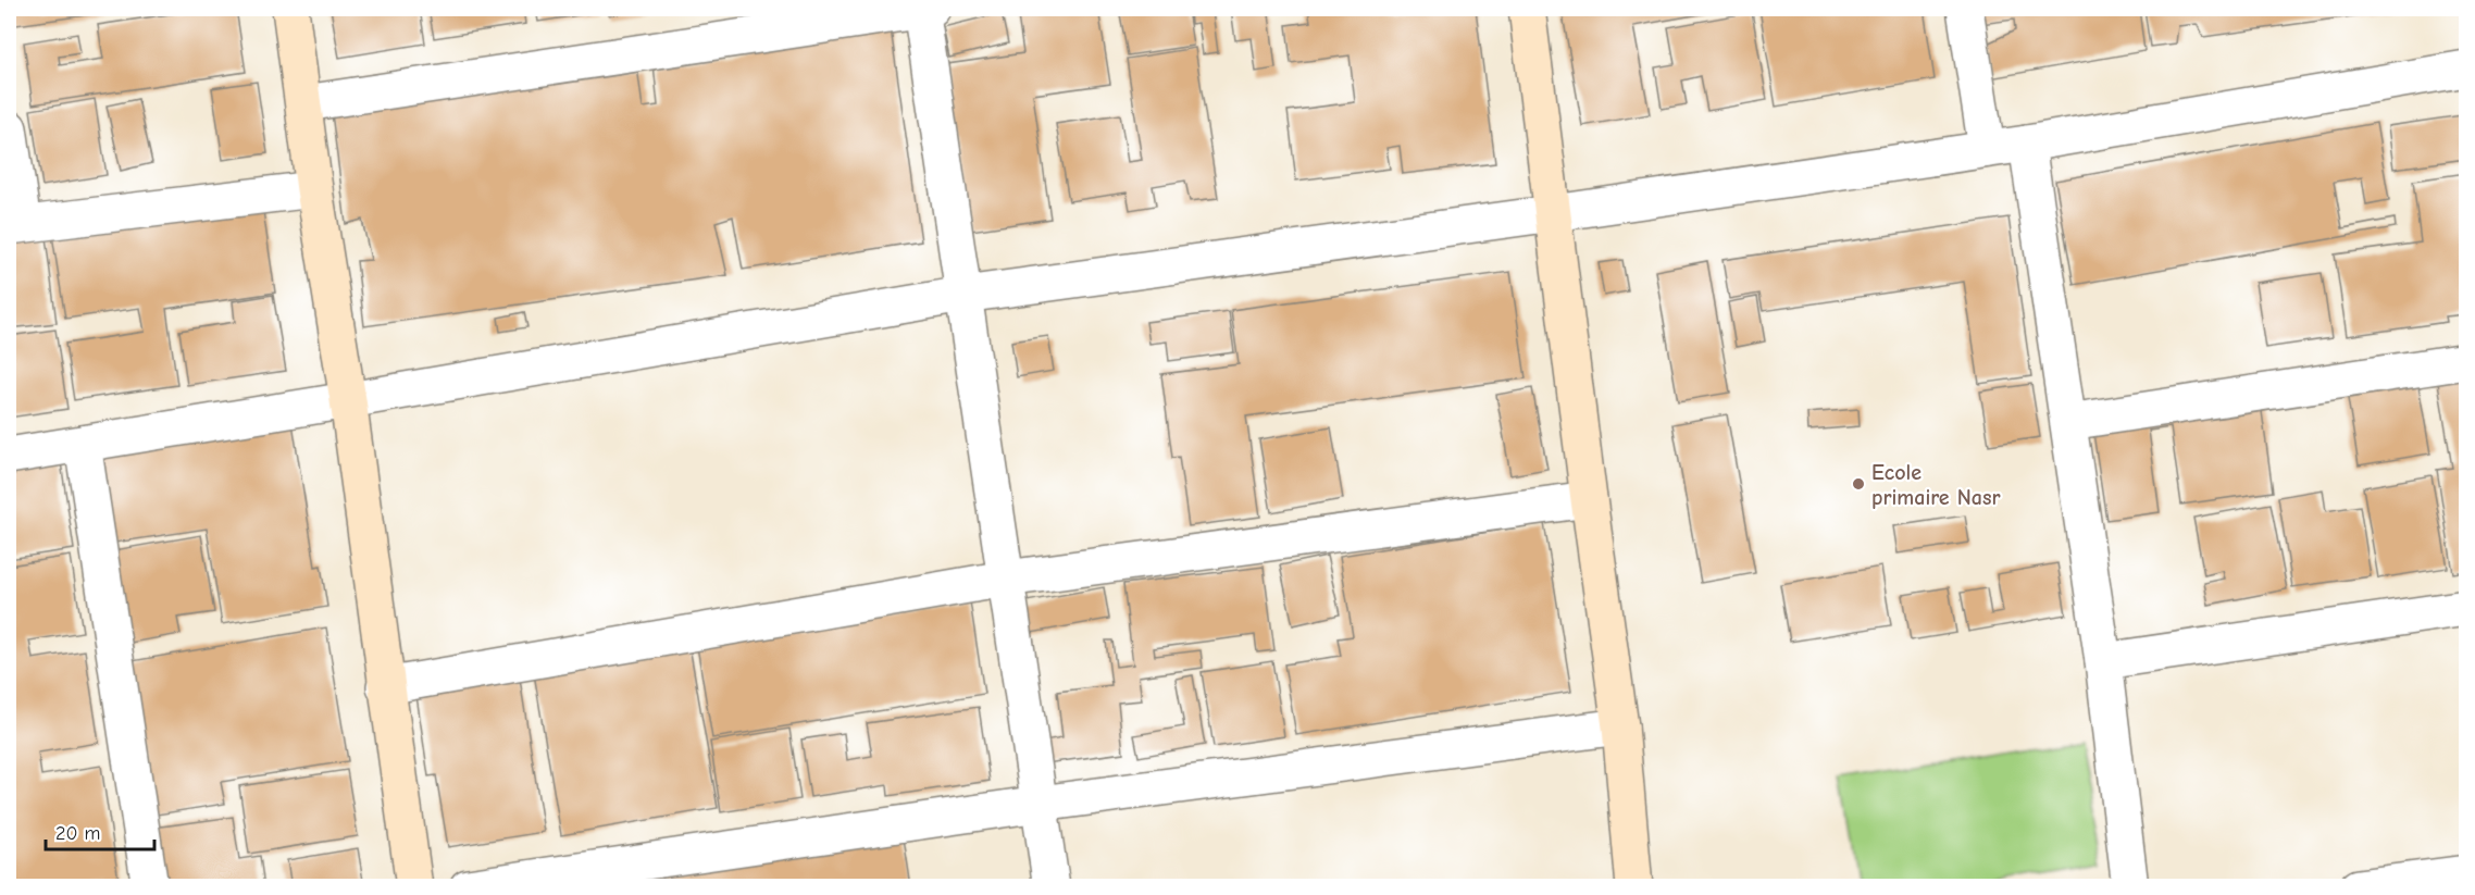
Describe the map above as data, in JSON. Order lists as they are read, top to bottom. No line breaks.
{"places":["Ecole primaire Nasr"],"scale_bar":"20 m"}
